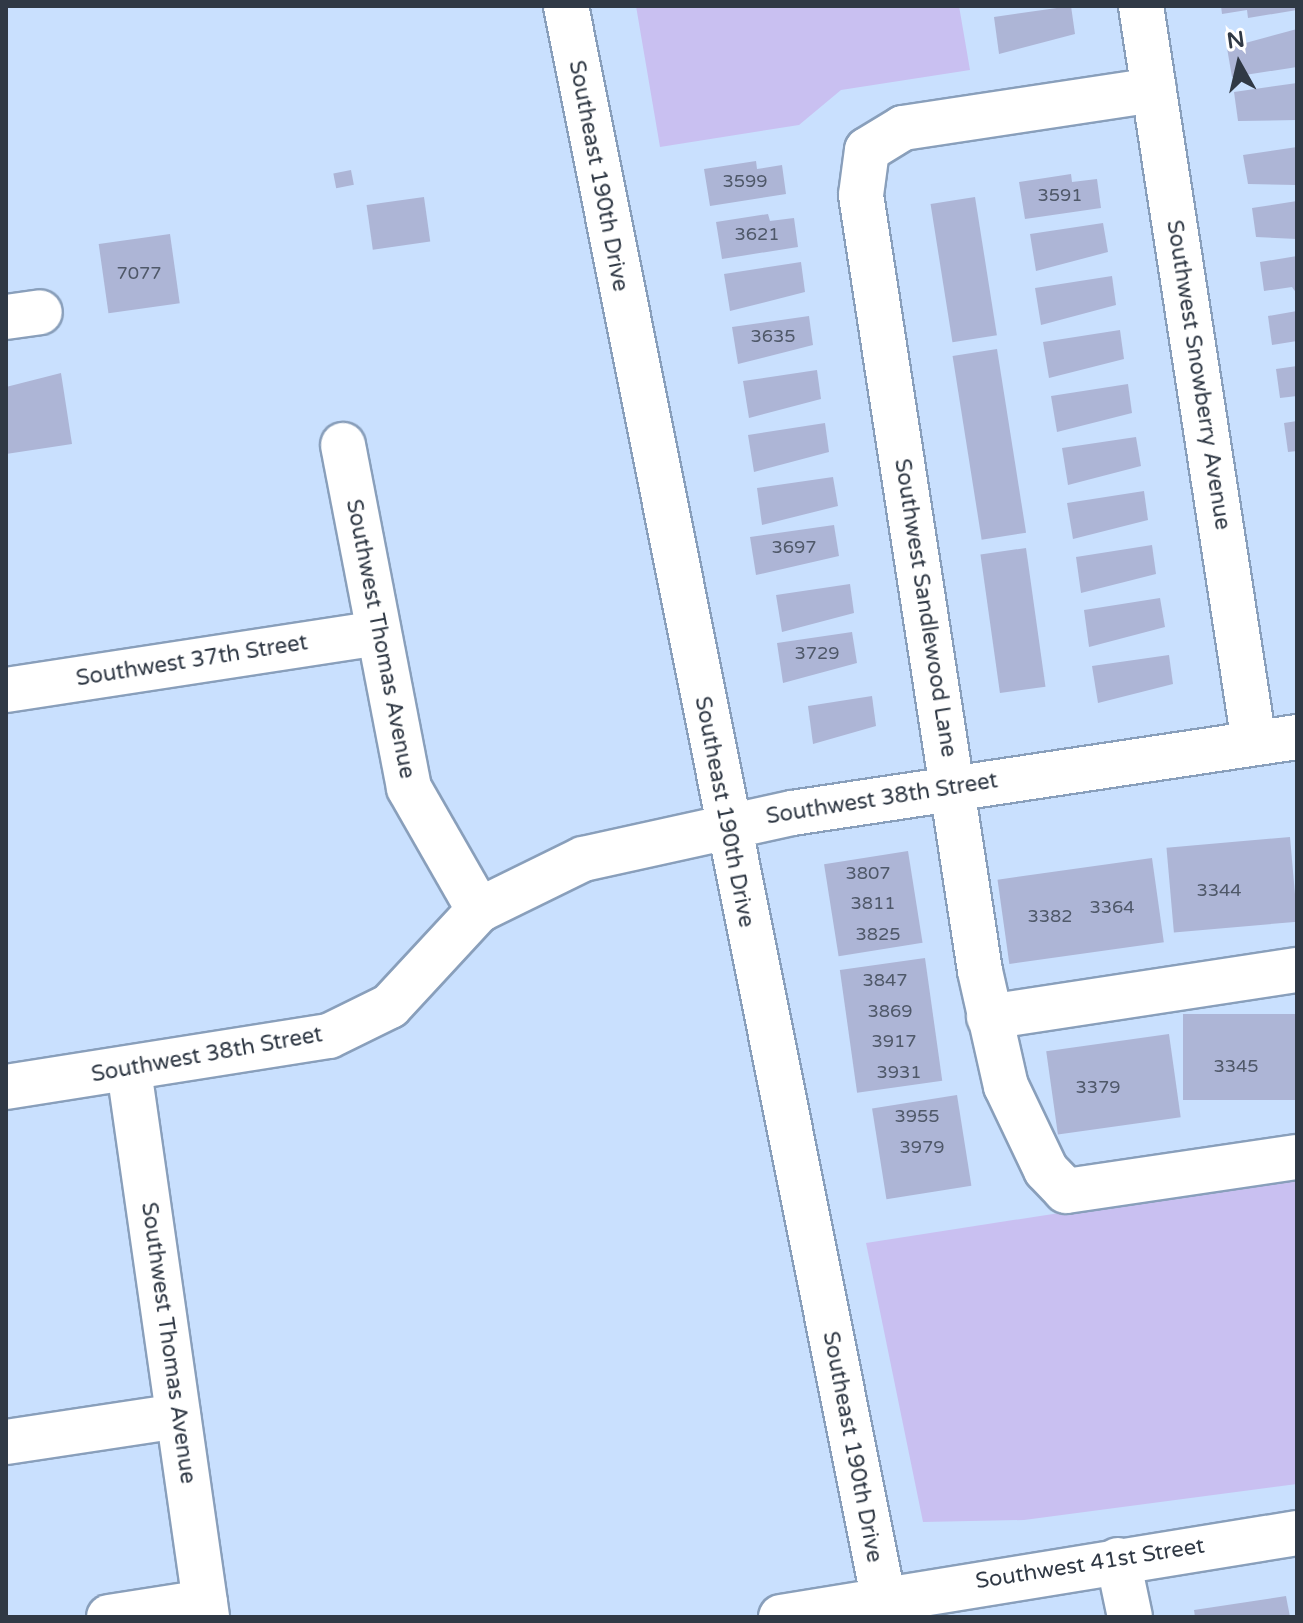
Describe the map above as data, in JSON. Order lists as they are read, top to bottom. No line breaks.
{"streets":{"street":["Southeast 190th Drive","Southwest Snowberry Avenue","Southwest Sandlewood Lane","Southwest Thomas Avenue","Southwest 37th Street","Southwest 38th Street","Southwest 41st Street"]},"crossings":[["Southeast 190th Drive","Southwest 38th Street"],["Southeast 190th Drive","Southwest 41st Street"],["Southwest Snowberry Avenue","Southwest Sandlewood Lane"],["Southwest Snowberry Avenue","Southwest 38th Street"],["Southwest Sandlewood Lane","Southwest 38th Street"],["Southwest Thomas Avenue","Southwest 37th Street"],["Southwest Thomas Avenue","Southwest 38th Street"]],"house_numbers":["3599","3591","3621","7077","3635","3697","3729","3807","3344","3811","3364","3382","3825","3847","3869","3917","3345","3931","3379","3955","3979"],"north":"top"}
